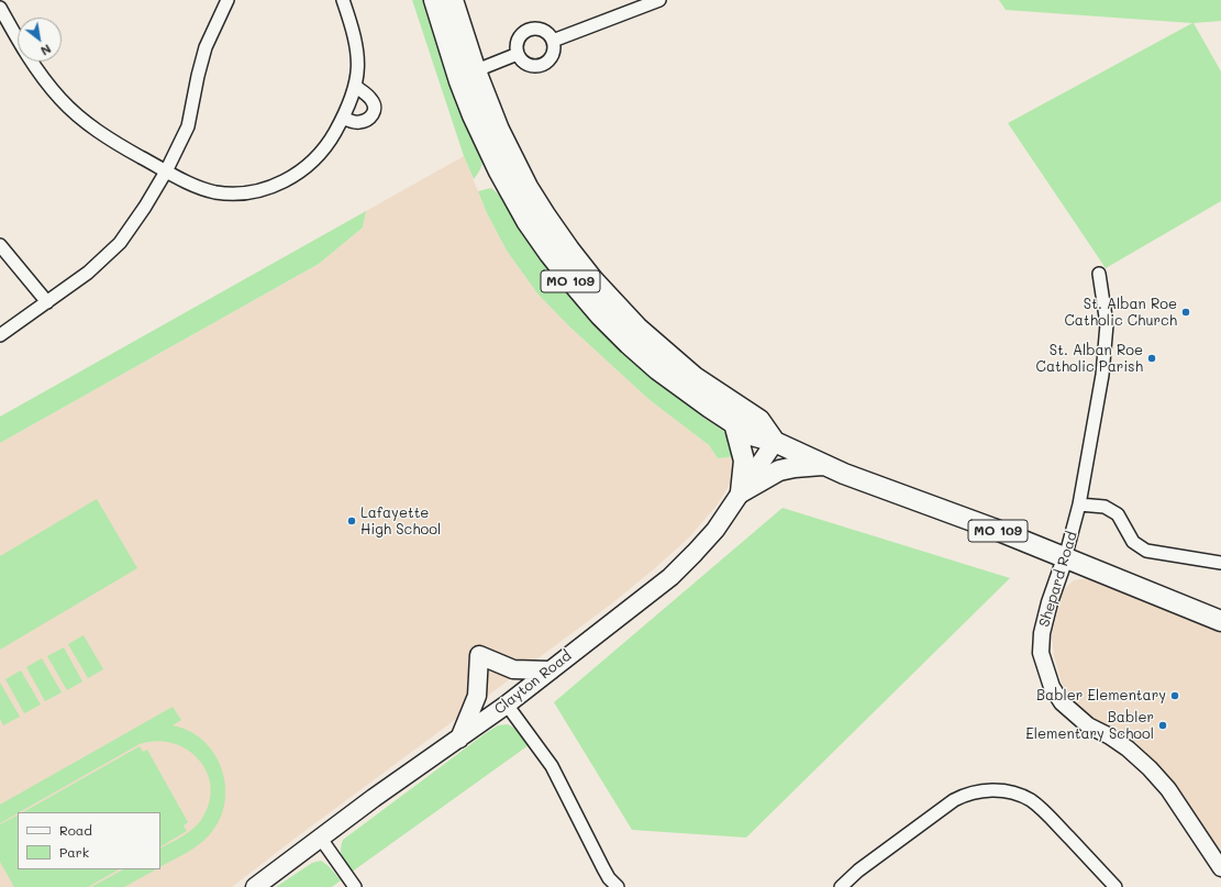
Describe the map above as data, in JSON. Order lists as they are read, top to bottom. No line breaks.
{"streets":{"main road":["MO 109","Clayton Road"],"street":["Shepard Road"]},"crossings":[["MO 109","Shepard Road"],["MO 109","Clayton Road"]],"places":["St. Alban Roe Catholic Church","St. Alban Roe Catholic Parish","Lafayette High School","Babler Elementary","Babler Elementary School"],"legend":["Road","Park"],"north":"bottom right"}
